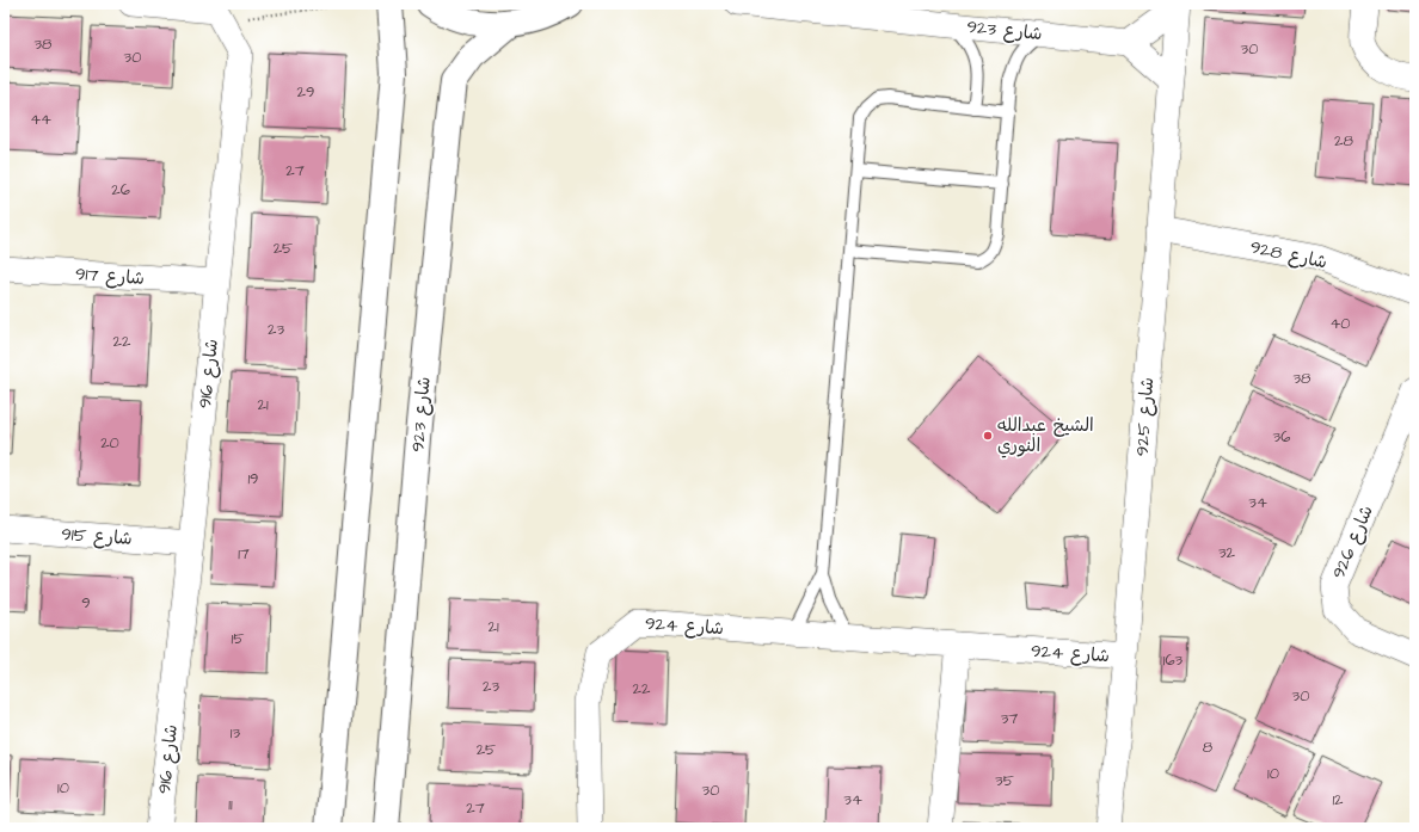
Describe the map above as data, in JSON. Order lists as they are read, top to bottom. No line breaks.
{"streets":{"street":["شارع 923","شارع 928","شارع 917","شارع 916","شارع 925","شارع 915","شارع 926","شارع 924"]},"crossings":[["شارع 928","شارع 925"],["شارع 917","شارع 916"],["شارع 916","شارع 915"],["شارع 925","شارع 924"]],"places":["الشيخ عبدالله النوري"],"house_numbers":["38","30","30","29","44","28","27","26","25","40","23","22","38","21","36","20","19","34","32","17","9","21","15","163","23","22","30","37","13","8","25","10","35","10","30","34","12","11","27"]}
